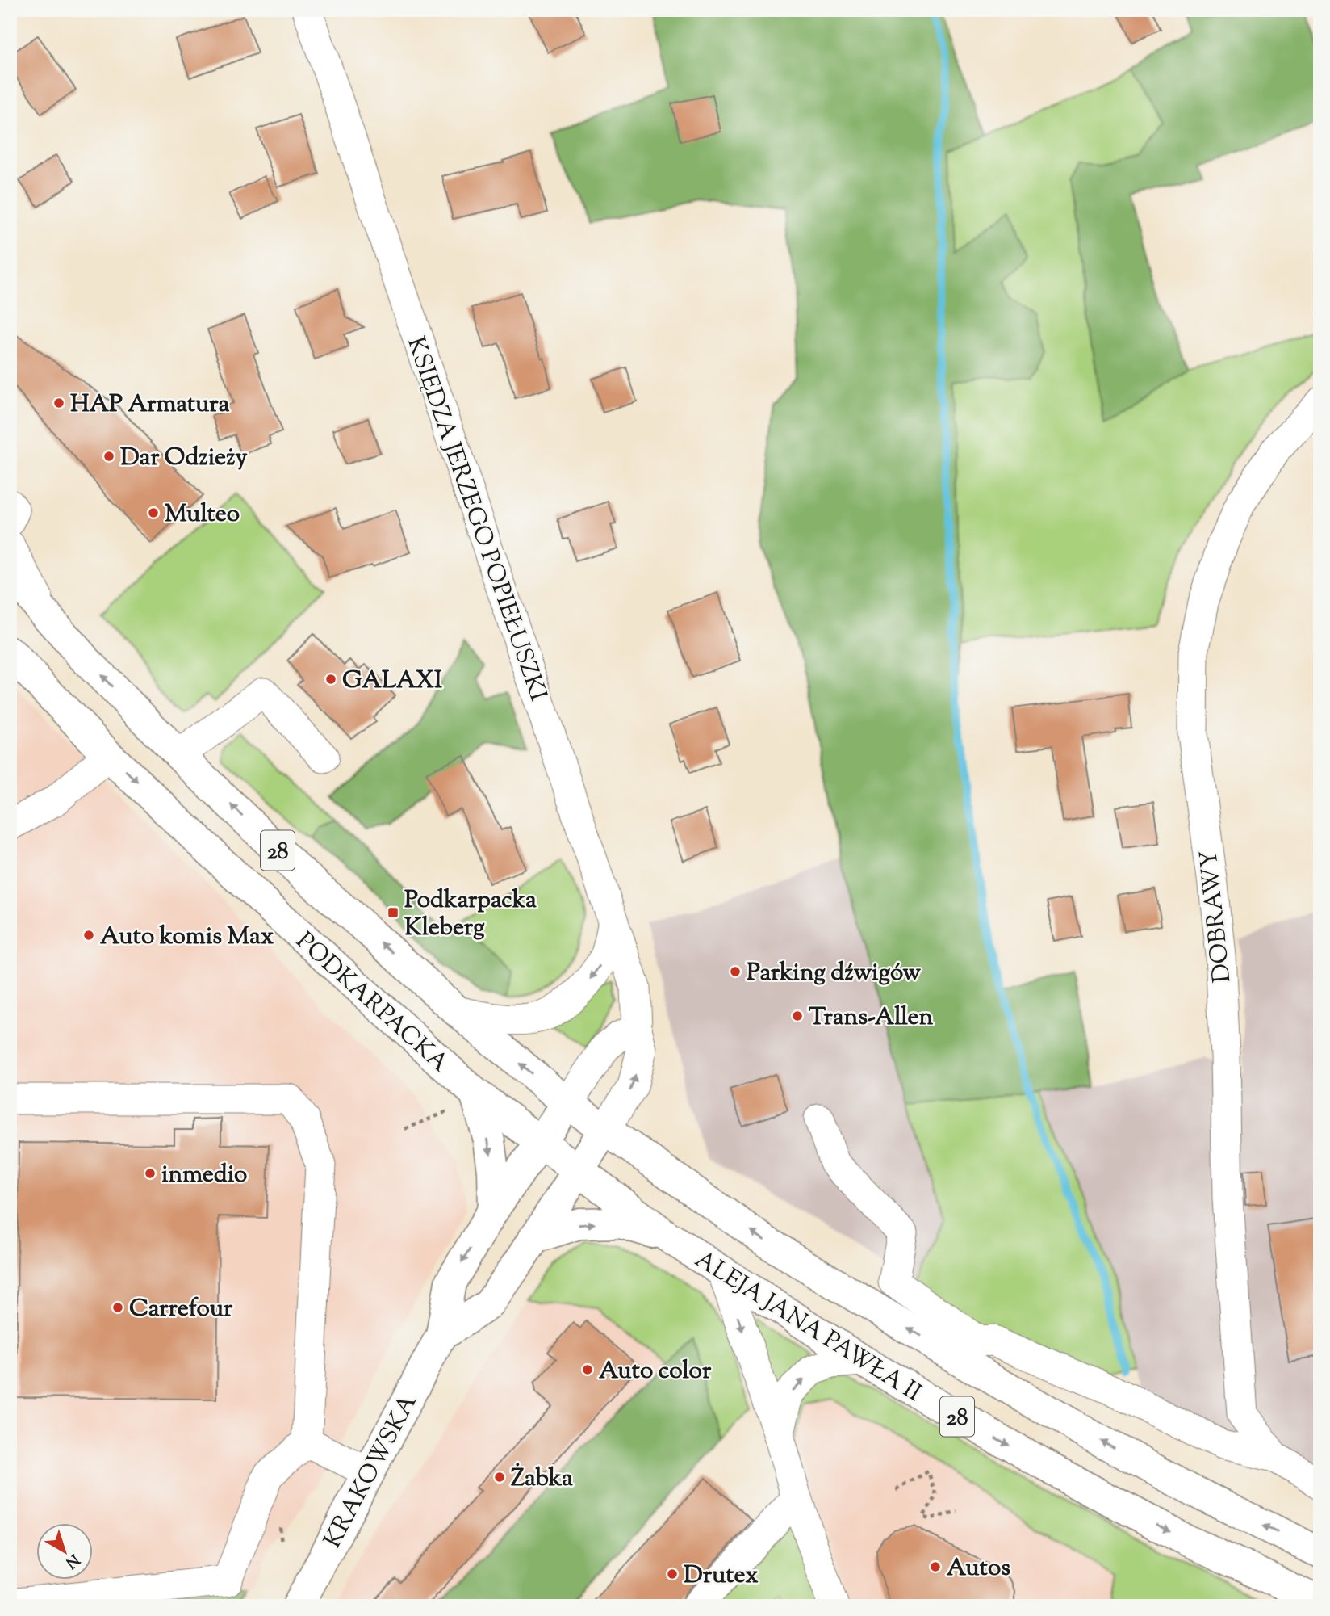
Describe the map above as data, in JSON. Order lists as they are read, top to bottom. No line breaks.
{"streets":{"main road":["KSIĘDZA JERZEGO POPIEŁUSZKI","28","PODKARPACKA","ALEJA JANA PAWŁA II","KRAKOWSKA"],"street":["DOBRAWY"]},"crossings":[["KSIĘDZA JERZEGO POPIEŁUSZKI","28"],["KSIĘDZA JERZEGO POPIEŁUSZKI","PODKARPACKA"],["KSIĘDZA JERZEGO POPIEŁUSZKI","ALEJA JANA PAWŁA II"],["KSIĘDZA JERZEGO POPIEŁUSZKI","KRAKOWSKA"],["28","PODKARPACKA"],["28","ALEJA JANA PAWŁA II"],["PODKARPACKA","ALEJA JANA PAWŁA II"],["PODKARPACKA","KRAKOWSKA"],["ALEJA JANA PAWŁA II","KRAKOWSKA"]],"places":{"other":["HAP Armatura","Dar Odzieży","Multeo","GALAXI","Auto komis Max","Parking dźwigów","Trans-Allen","inmedio","Carrefour","Auto color","Żabka","Autos","Drutex"],"transit":["Podkarpacka Kleberg"]},"north":"bottom right"}
